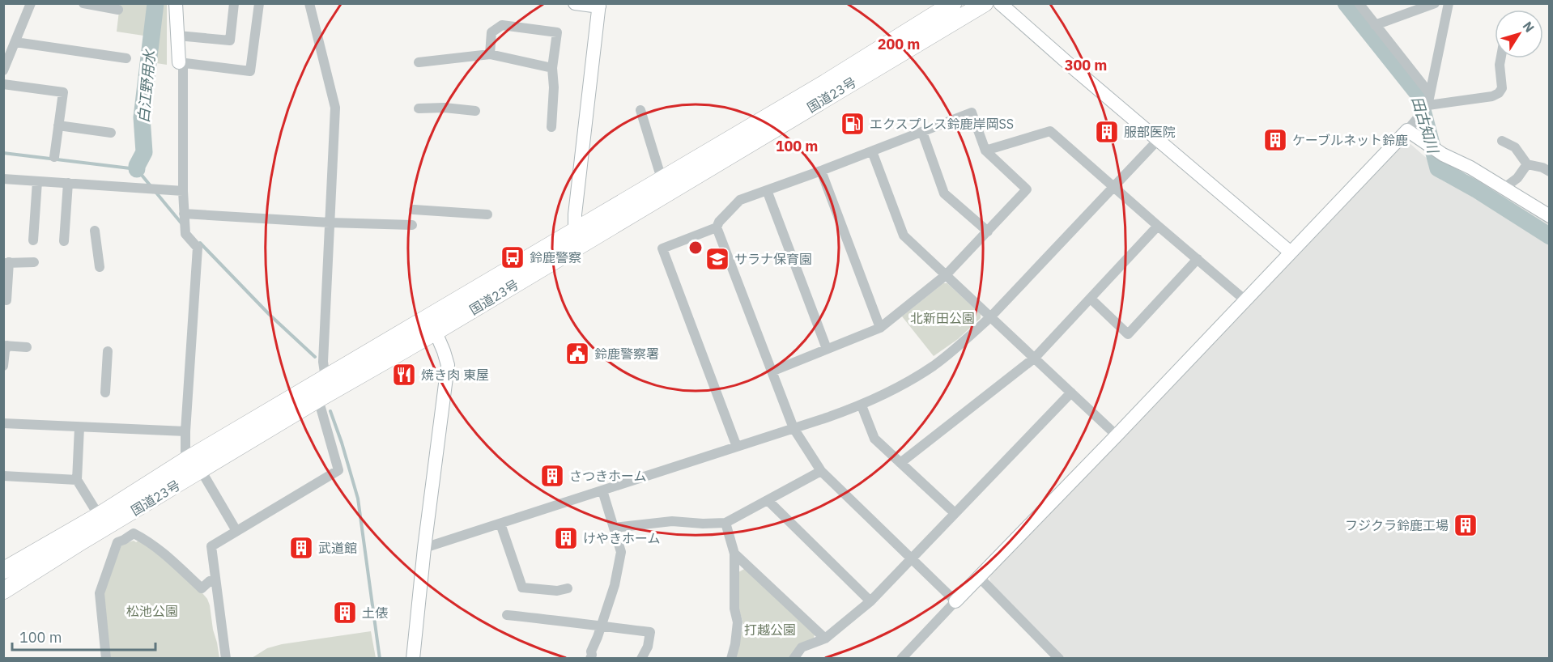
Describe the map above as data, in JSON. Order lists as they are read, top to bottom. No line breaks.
{"streets":{"highway":["国道23号"]},"water":["白江野用水","田古知川"],"parks":["北新田公園","松池公園","打越公園"],"places":{"fuel station":["エクスプレス鈴鹿岸岡SS"],"building":["服部医院","ケーブルネット鈴鹿","さつきホーム","フジクラ鈴鹿工場","けやきホーム","武道館","土俵"],"bus stop":["鈴鹿警察"],"school or university":["サラナ保育園"],"public building":["鈴鹿警察署"],"restaurant":["焼き肉 東屋"]},"scale_bar":"100 m","north":"top right","rings":["200 m","300 m","100 m"]}
